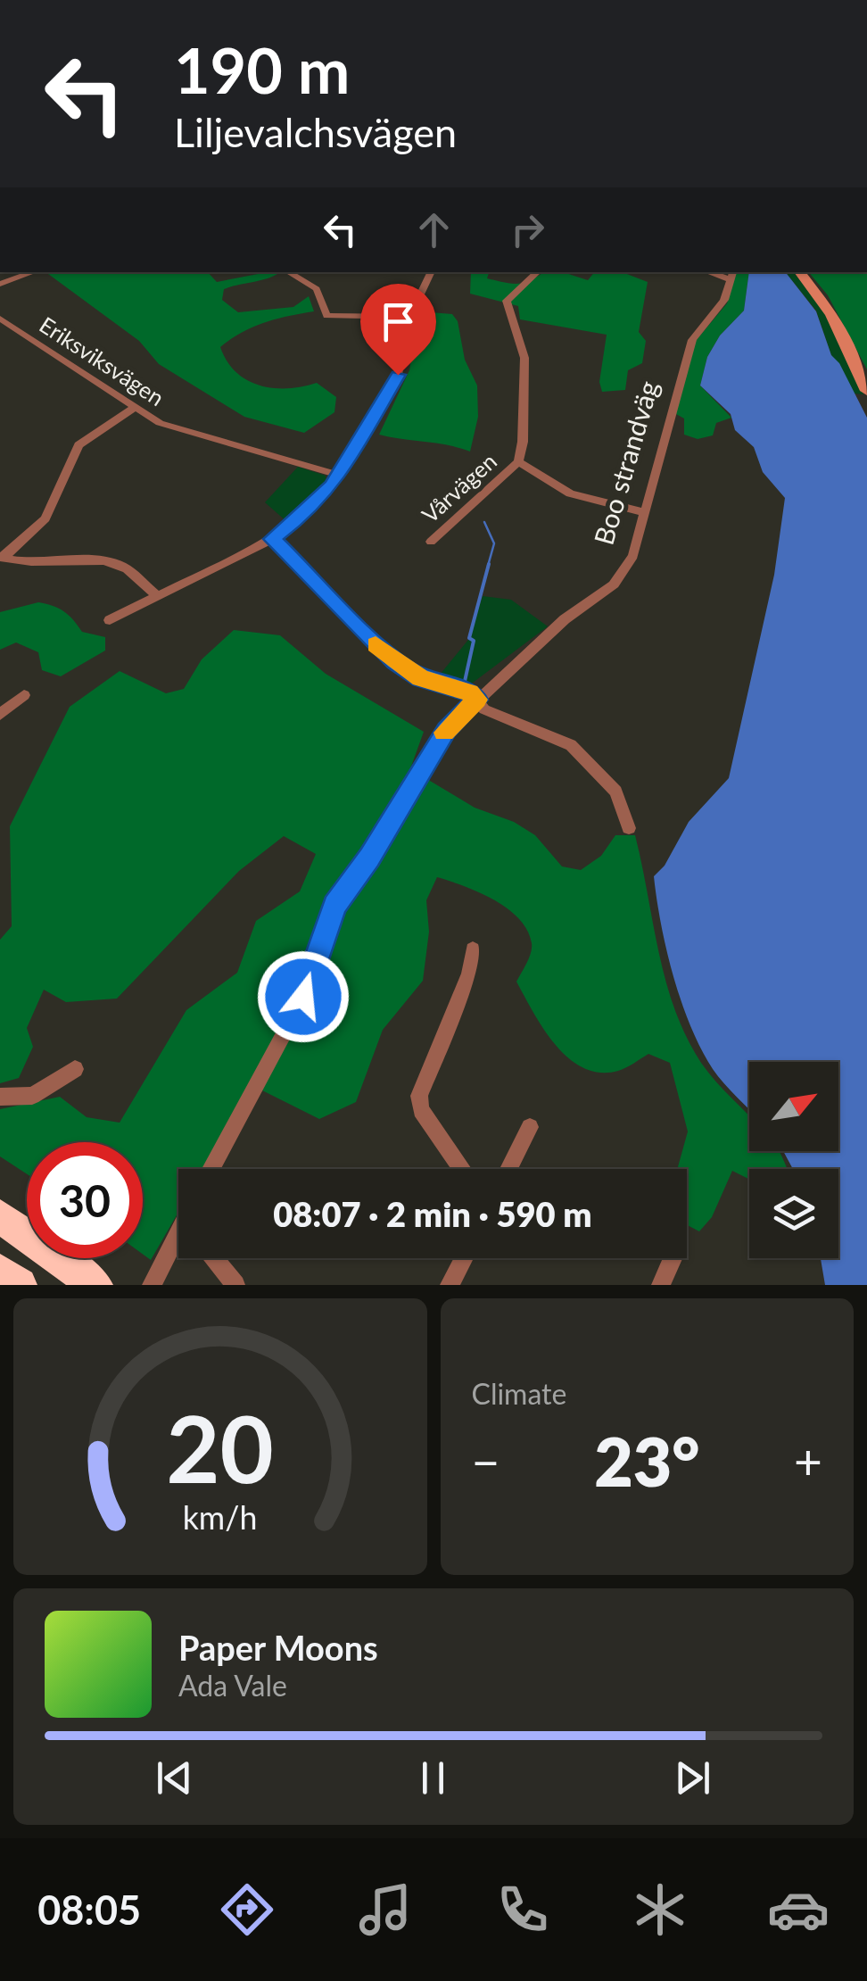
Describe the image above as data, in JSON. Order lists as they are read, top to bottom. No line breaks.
{"streets":{"street":["Eriksviksvägen","Boo strandväg","Vårvägen"]},"north":"top right","page":{"turn":["190 m","Liljevalchsvägen"],"limit":"30","trip":"08:07 · 2 min · 590 m","tile":"Climate","heat":["−","23°","+"],"song":["Paper Moons","Ada Vale"],"tabs":"08:05","gauge":["20","km/h"]}}
